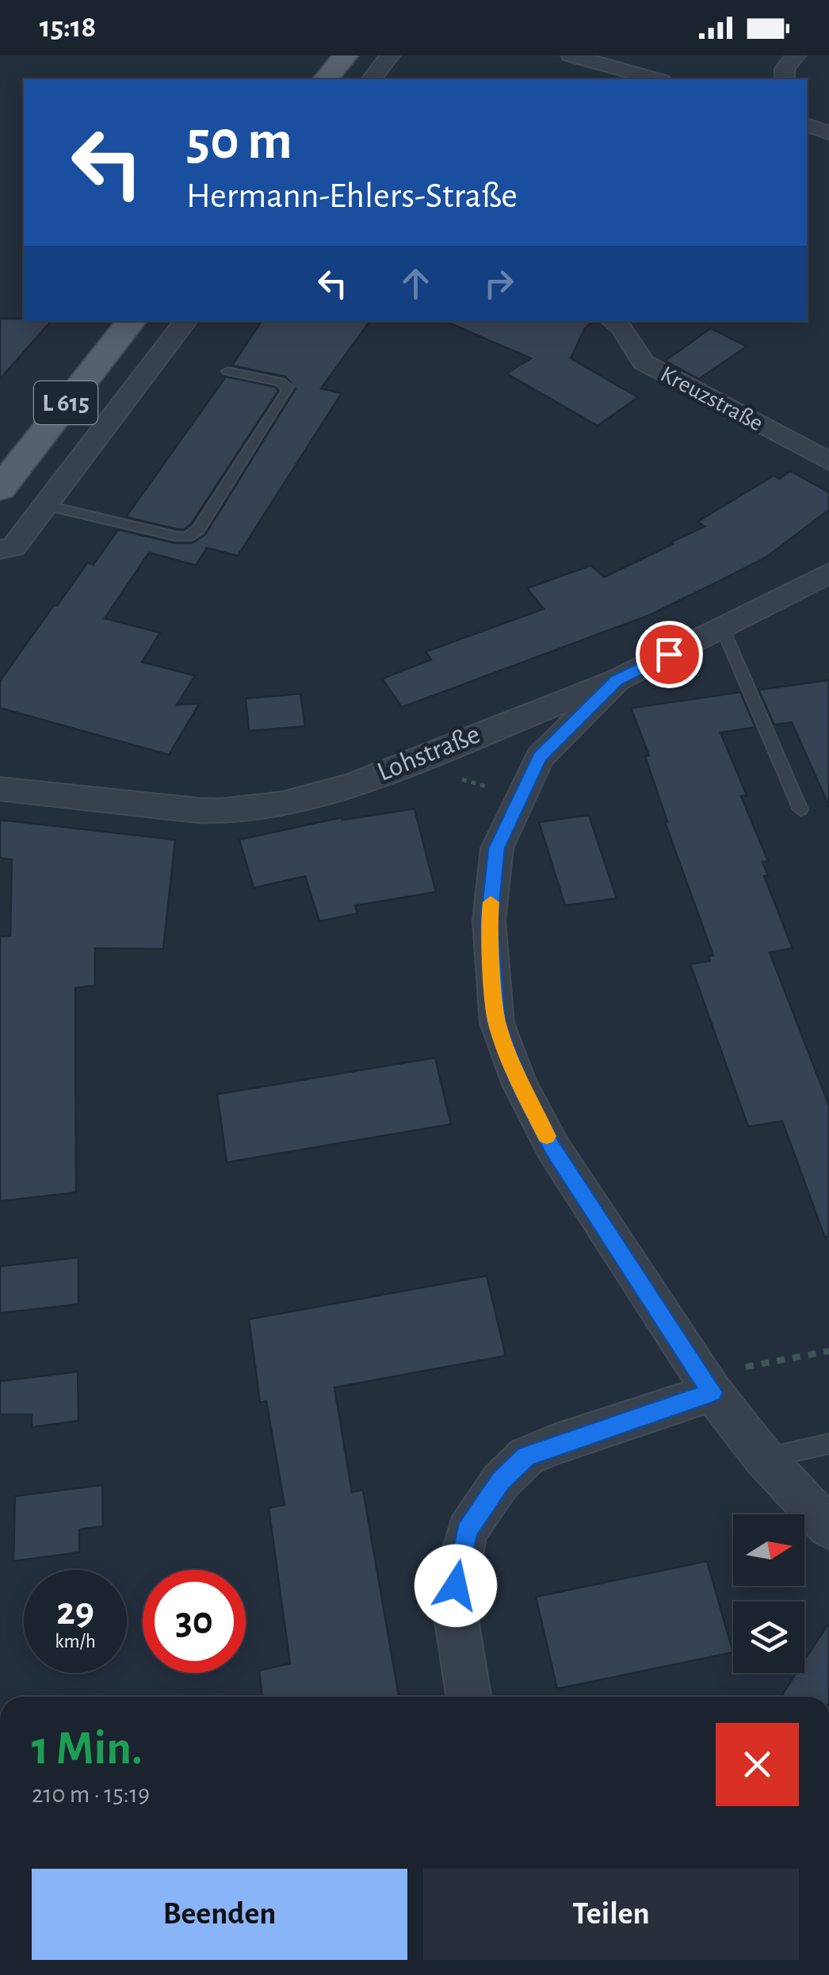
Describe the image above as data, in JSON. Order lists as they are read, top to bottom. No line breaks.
{"streets":{"main road":["L 615"],"street":["Kreuzstraße","Lohstraße"]},"north":"right","page":{"status":"15:18","turn":["50 m","Hermann-Ehlers-Straße"],"speed":"29 km/h","limit":"30","heading":["1 Min.","210 m · 15:19"],"buttons":["Beenden","Teilen"]}}
